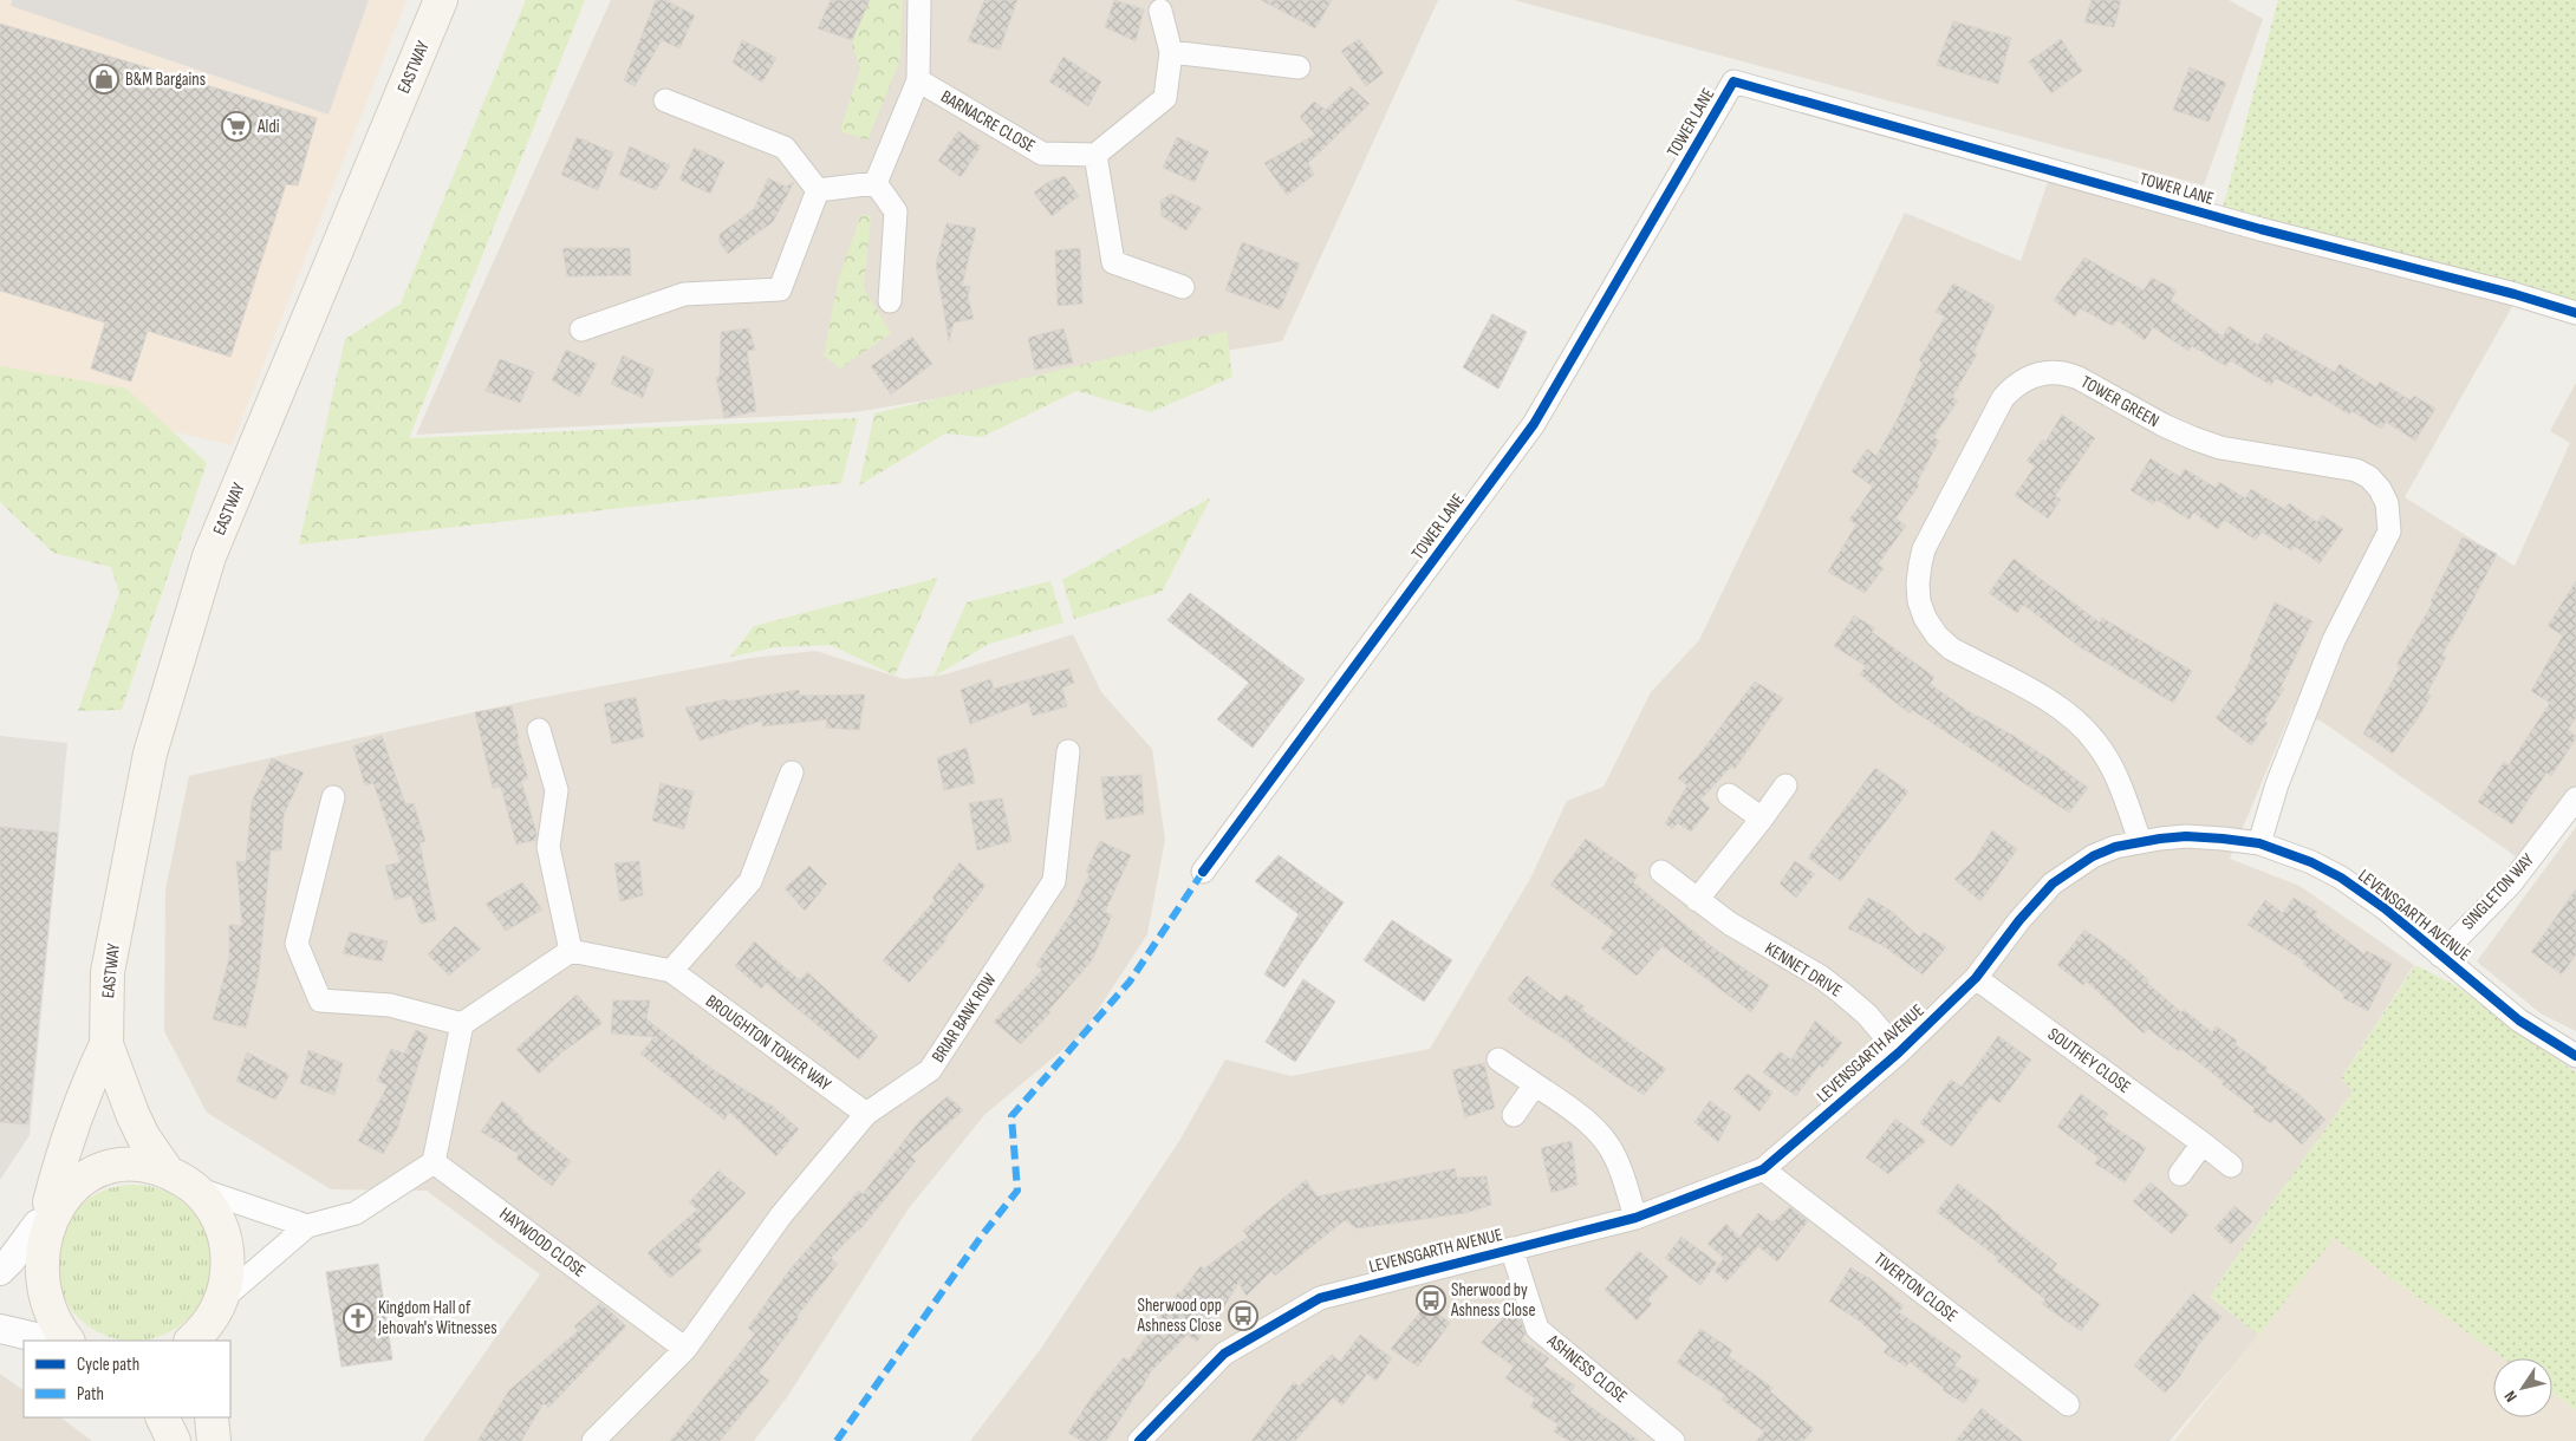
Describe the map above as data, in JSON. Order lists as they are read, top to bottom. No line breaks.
{"streets":{"main road":["EASTWAY"],"street":["BARNACRE CLOSE","TOWER LANE","TOWER GREEN","SINGLETON WAY","LEVENSGARTH AVENUE","KENNET DRIVE","BRIAR BANK ROW","BROUGHTON TOWER WAY","SOUTHEY CLOSE","HAYWOOD CLOSE","TIVERTON CLOSE","ASHNESS CLOSE"]},"crossings":[["TOWER GREEN","LEVENSGARTH AVENUE"],["SINGLETON WAY","LEVENSGARTH AVENUE"],["LEVENSGARTH AVENUE","KENNET DRIVE"],["LEVENSGARTH AVENUE","SOUTHEY CLOSE"],["LEVENSGARTH AVENUE","TIVERTON CLOSE"],["LEVENSGARTH AVENUE","ASHNESS CLOSE"],["BRIAR BANK ROW","BROUGHTON TOWER WAY"],["BRIAR BANK ROW","HAYWOOD CLOSE"]],"places":{"shop":["B&M Bargains"],"supermarket":["Aldi"],"bus stop":["Sherwood by Ashness Close","Sherwood opp Ashness Close"],"church":["Kingdom Hall of Jehovah's Witnesses"]},"legend":["Cycle path","Path"],"north":"bottom left"}
